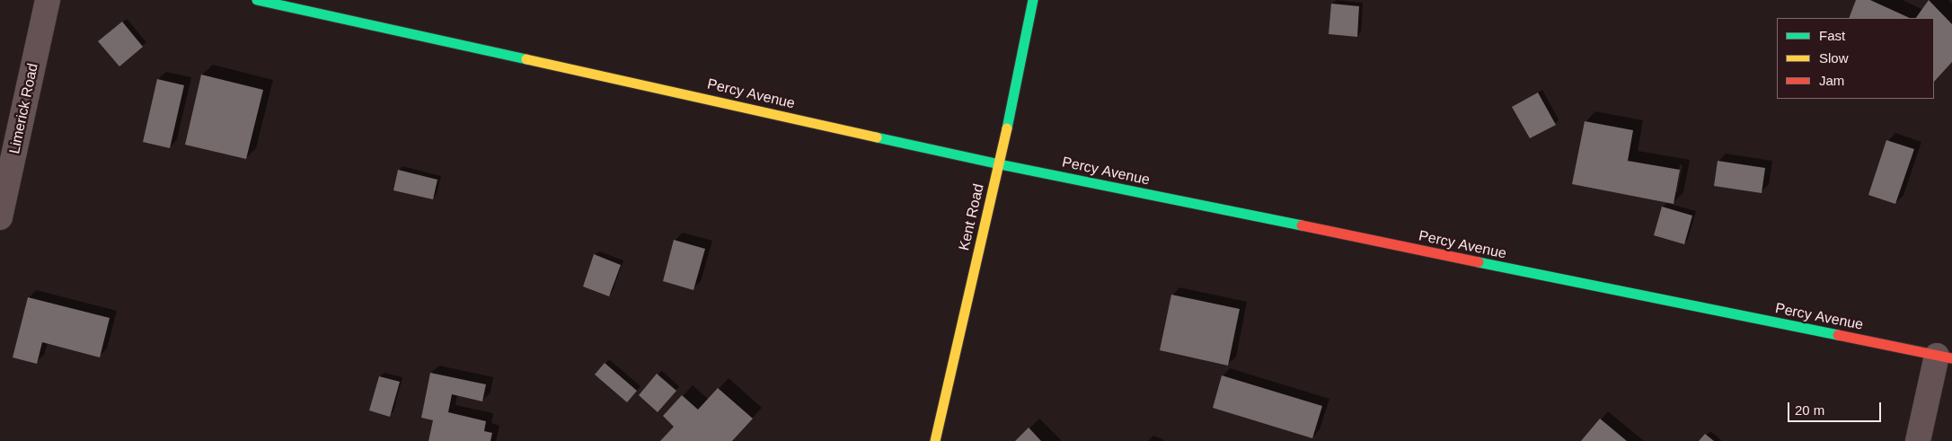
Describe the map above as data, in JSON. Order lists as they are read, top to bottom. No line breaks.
{"streets":{"street":["Percy Avenue","Limerick Road","Kent Road"]},"crossings":[["Percy Avenue","Kent Road"]],"legend":["Fast","Slow","Jam"],"scale_bar":"20 m"}
